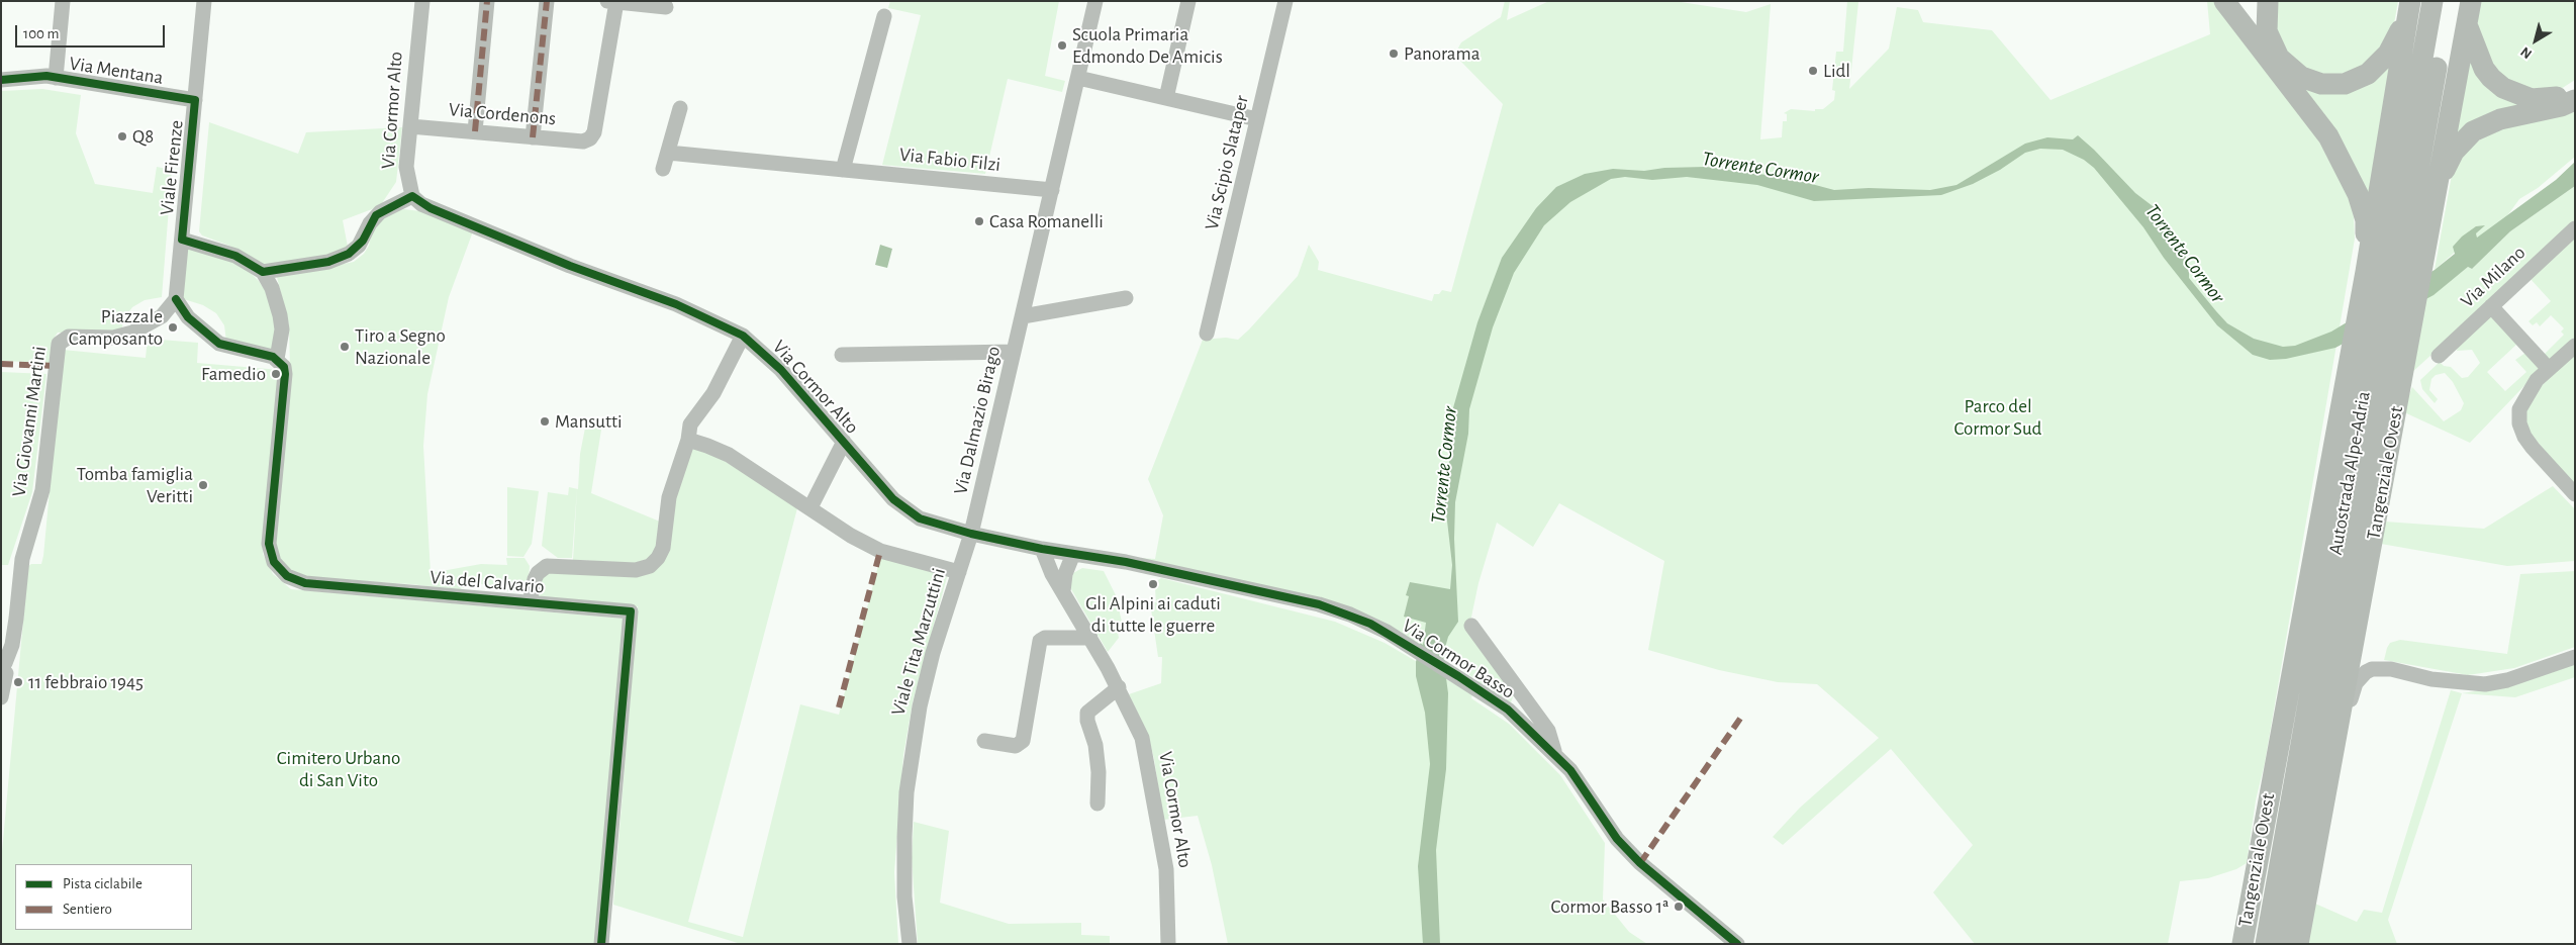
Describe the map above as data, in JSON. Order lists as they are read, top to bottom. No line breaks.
{"streets":{"highway":["Autostrada Alpe-Adria","Tangenziale Ovest"],"street":["Via Mentana","Via Cormor Alto","Via Cordenons","Via Fabio Filzi","Via Scipio Slataper","Viale Firenze","Via Milano","Via Dalmazio Birago","Via Giovanni Martini","Via del Calvario","Viale Tita Marzuttini","Via Cormor Basso"]},"crossings":[["Via Mentana","Viale Firenze"],["Via Cormor Alto","Via Cordenons"],["Via Cormor Alto","Via Dalmazio Birago"],["Via Cormor Alto","Viale Tita Marzuttini"],["Via Cormor Alto","Via Cormor Basso"],["Via Fabio Filzi","Via Dalmazio Birago"],["Viale Firenze","Via Giovanni Martini"],["Via Dalmazio Birago","Viale Tita Marzuttini"]],"water":["Torrente Cormor"],"parks":["Parco del Cormor Sud","Cimitero Urbano di San Vito"],"places":["Scuola Primaria Edmondo De Amicis","Panorama","Lidl","Q8","Casa Romanelli","Piazzale Camposanto","Tiro a Segno Nazionale","Famedio","Mansutti","Tomba famiglia Veritti","Gli Alpini ai caduti di tutte le guerre","11 febbraio 1945","Cormor Basso 1ª"],"legend":["Pista ciclabile","Sentiero"],"scale_bar":"100 m","north":"bottom left"}
